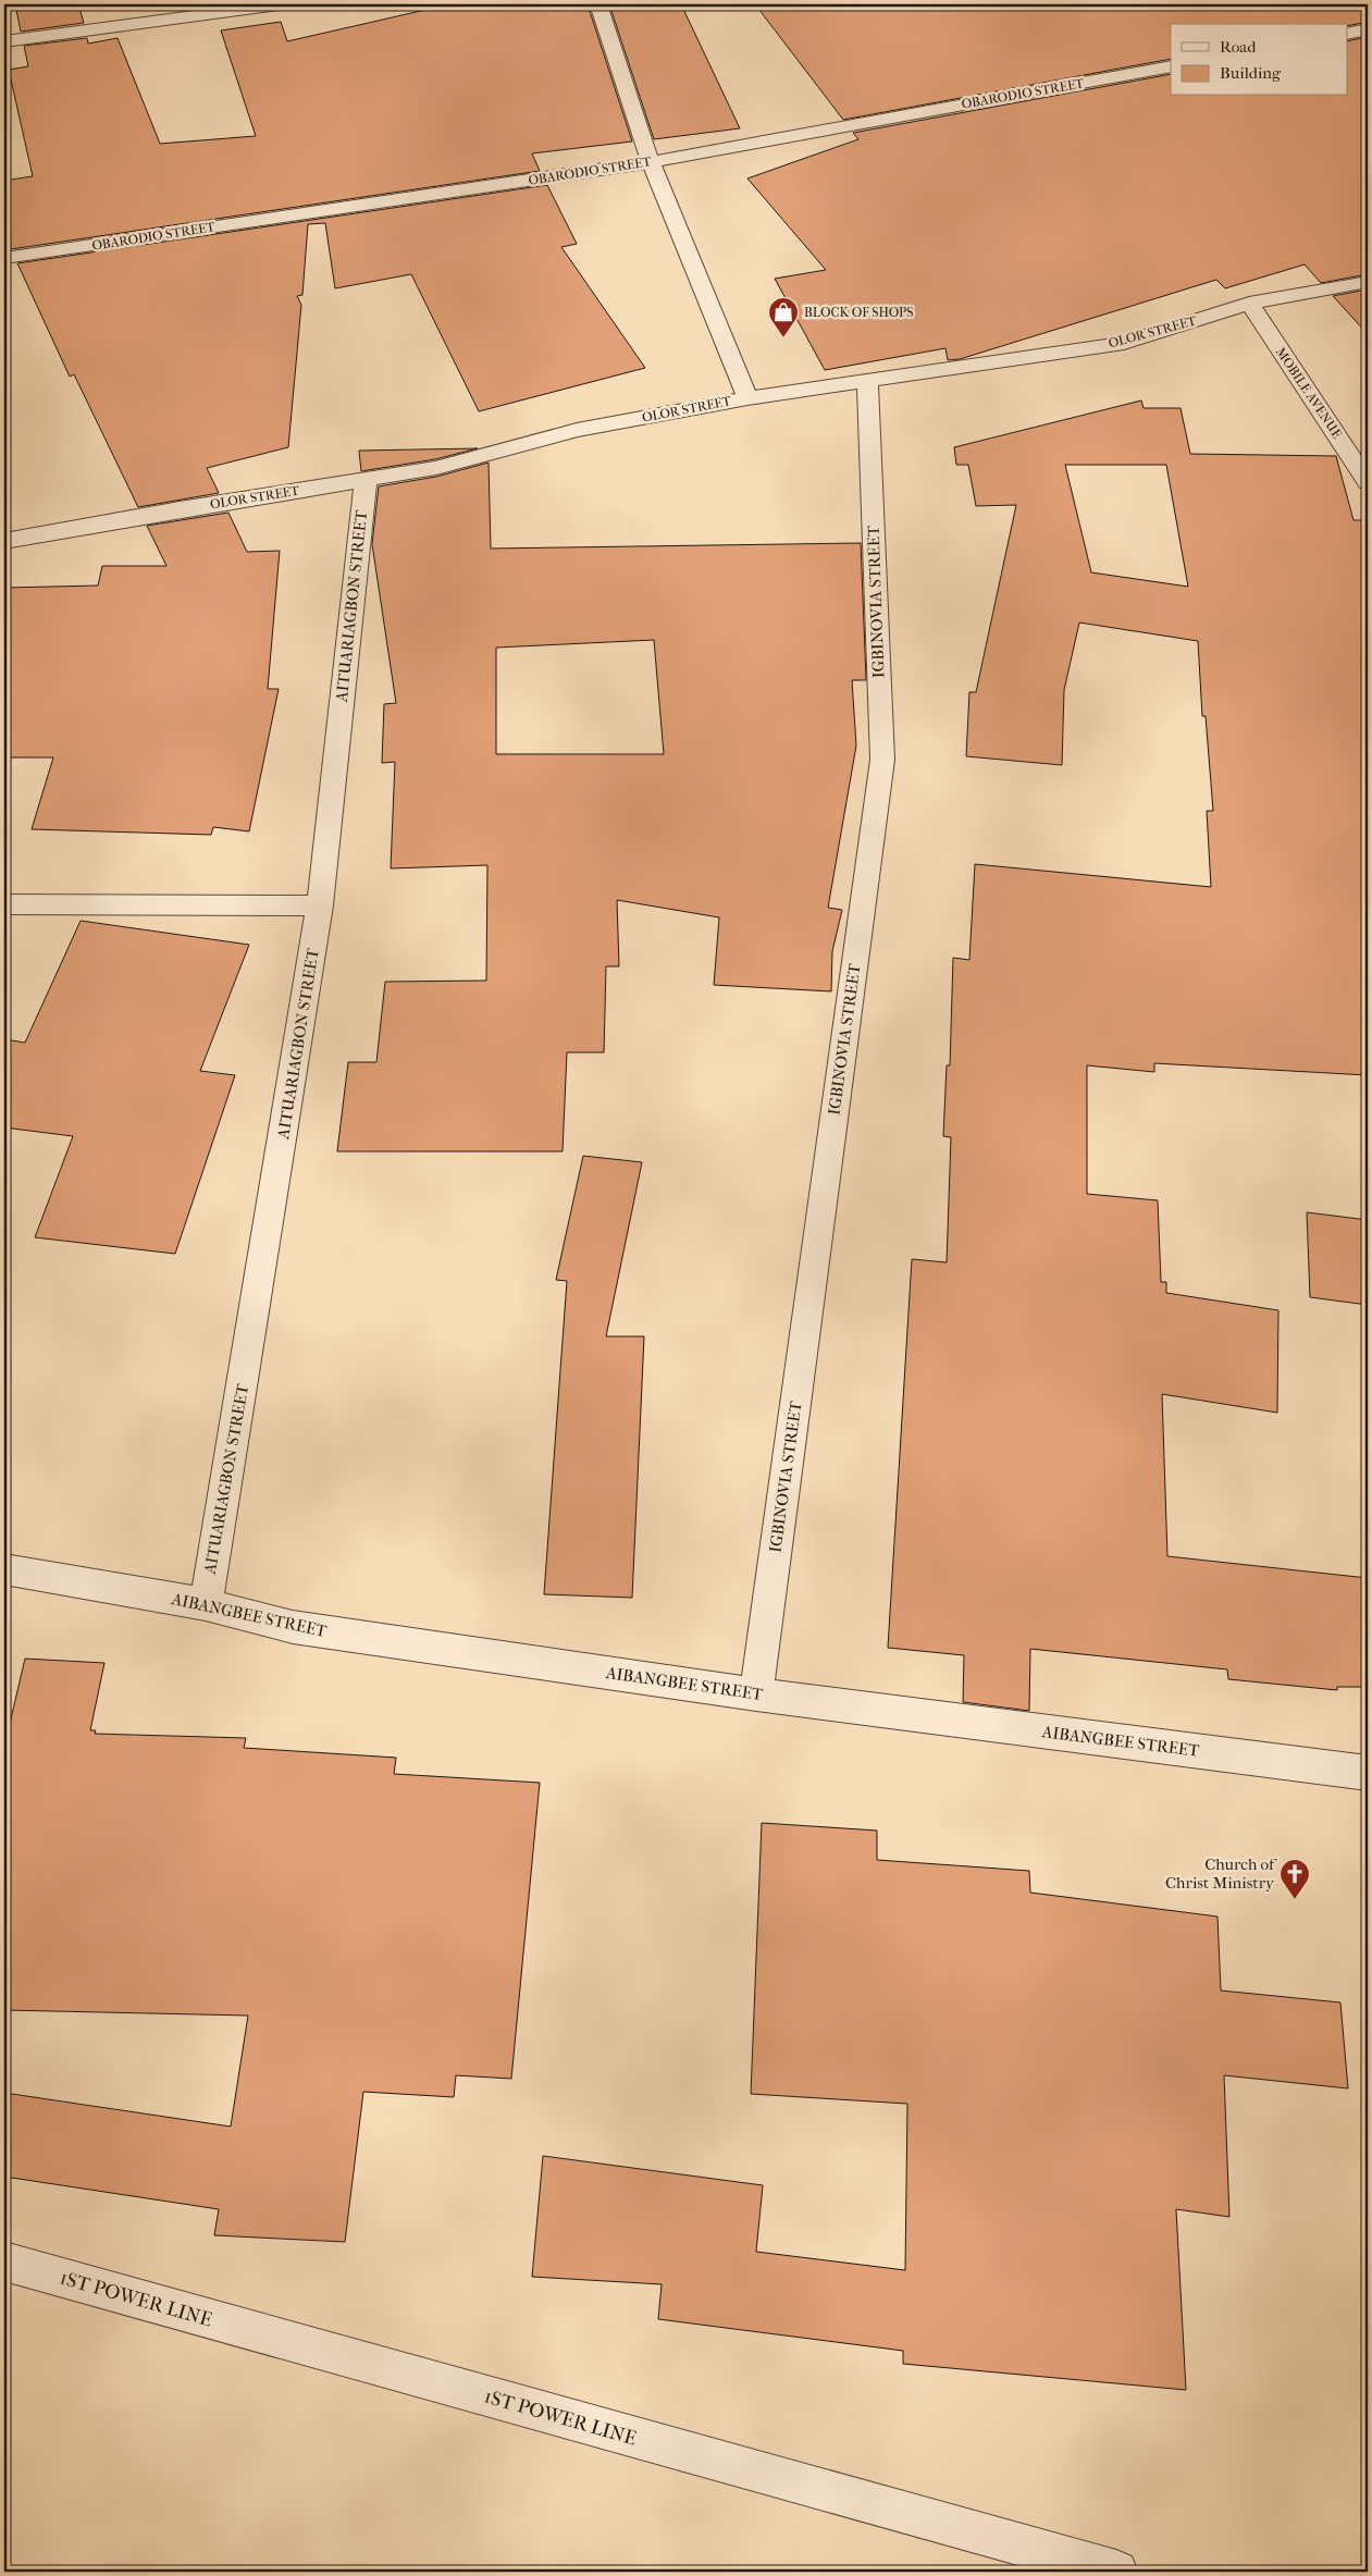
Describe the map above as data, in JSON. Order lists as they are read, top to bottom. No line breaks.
{"streets":{"street":["OBARODIO STREET","OLOR STREET","MOBILE AVENUE","IGBINOVIA STREET","AITUARIAGBON STREET","AIBANGBEE STREET","1ST POWER LINE"]},"crossings":[["OLOR STREET","MOBILE AVENUE"],["OLOR STREET","IGBINOVIA STREET"],["OLOR STREET","AITUARIAGBON STREET"],["IGBINOVIA STREET","AIBANGBEE STREET"],["AITUARIAGBON STREET","AIBANGBEE STREET"]],"places":{"shop":["BLOCK OF SHOPS"],"church":["Church of Christ Ministry"]},"legend":["Road","Building"]}
